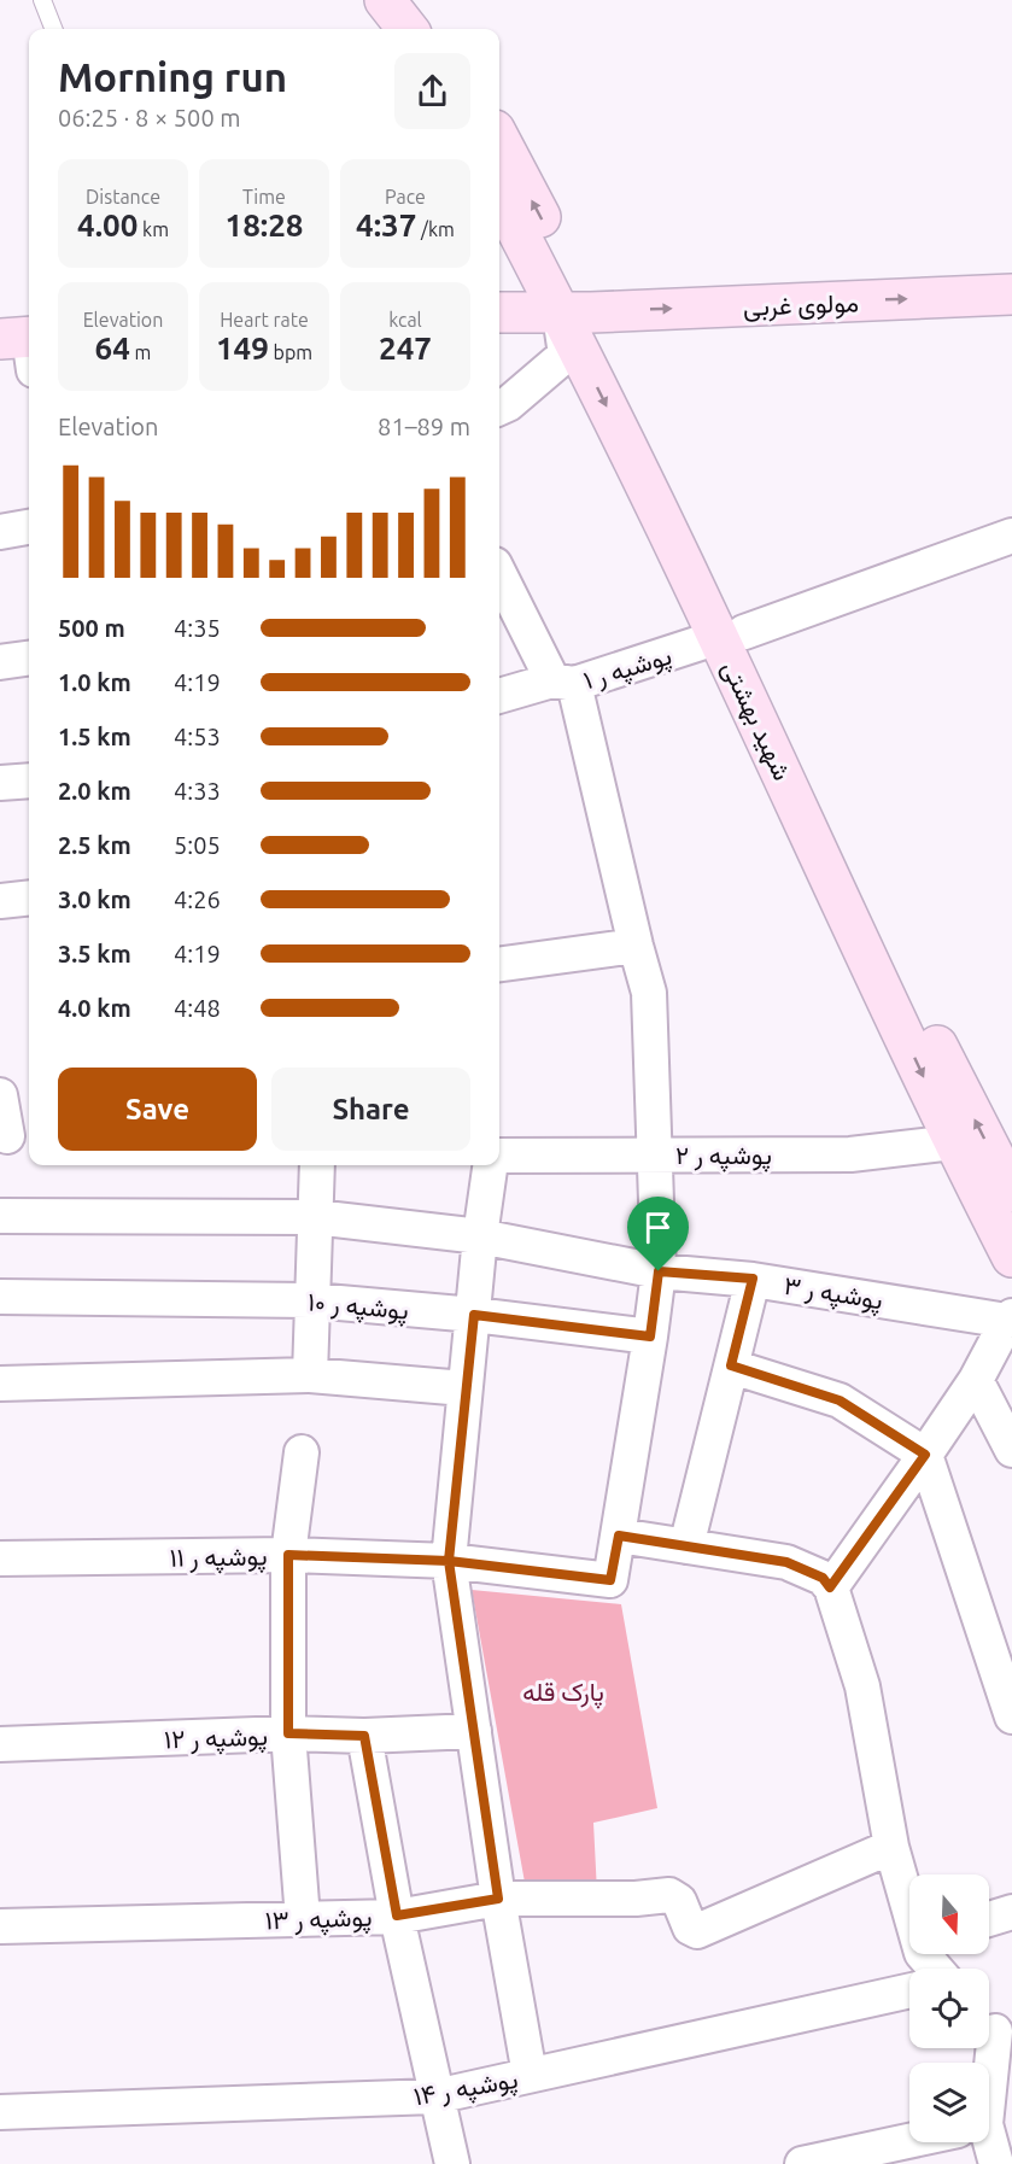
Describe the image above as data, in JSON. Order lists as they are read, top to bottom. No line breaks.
{"streets":{"main road":["مولوی غربی","شهید بهشتی"],"street":["۱ پوشپه ر","پوشپه ر ۲","پوشپه ر ۳","پوشپه ر ۱۰","پوشپه ر ۱۱","پوشپه ر ۱۲","پوشپه ر ۱۳","پوشپه ر ۱۴"]},"crossings":[["مولوی غربی","شهید بهشتی"],["۱ پوشپه ر","شهید بهشتی"],["شهید بهشتی","پوشپه ر ۲"]],"one_way":["مولوی غربی"],"parks":["پارک قله"],"north":"bottom","page":{"heading":["Morning run","06:25 · 8 × 500 m"],"stats":[["Distance","4.00 km"],["Time","18:28"],["Pace","4:37 /km"],["Elevation","64 m"],["Heart rate","149 bpm"],["kcal","247"]],"chart":["Elevation","81–89 m"],"list":[{"name":"500 m","note":"4:35"},{"name":"1.0 km","note":"4:19"},{"name":"1.5 km","note":"4:53"},{"name":"2.0 km","note":"4:33"},{"name":"2.5 km","note":"5:05"},{"name":"3.0 km","note":"4:26"},{"name":"3.5 km","note":"4:19"},{"name":"4.0 km","note":"4:48"}],"buttons":["Save","Share"]}}
